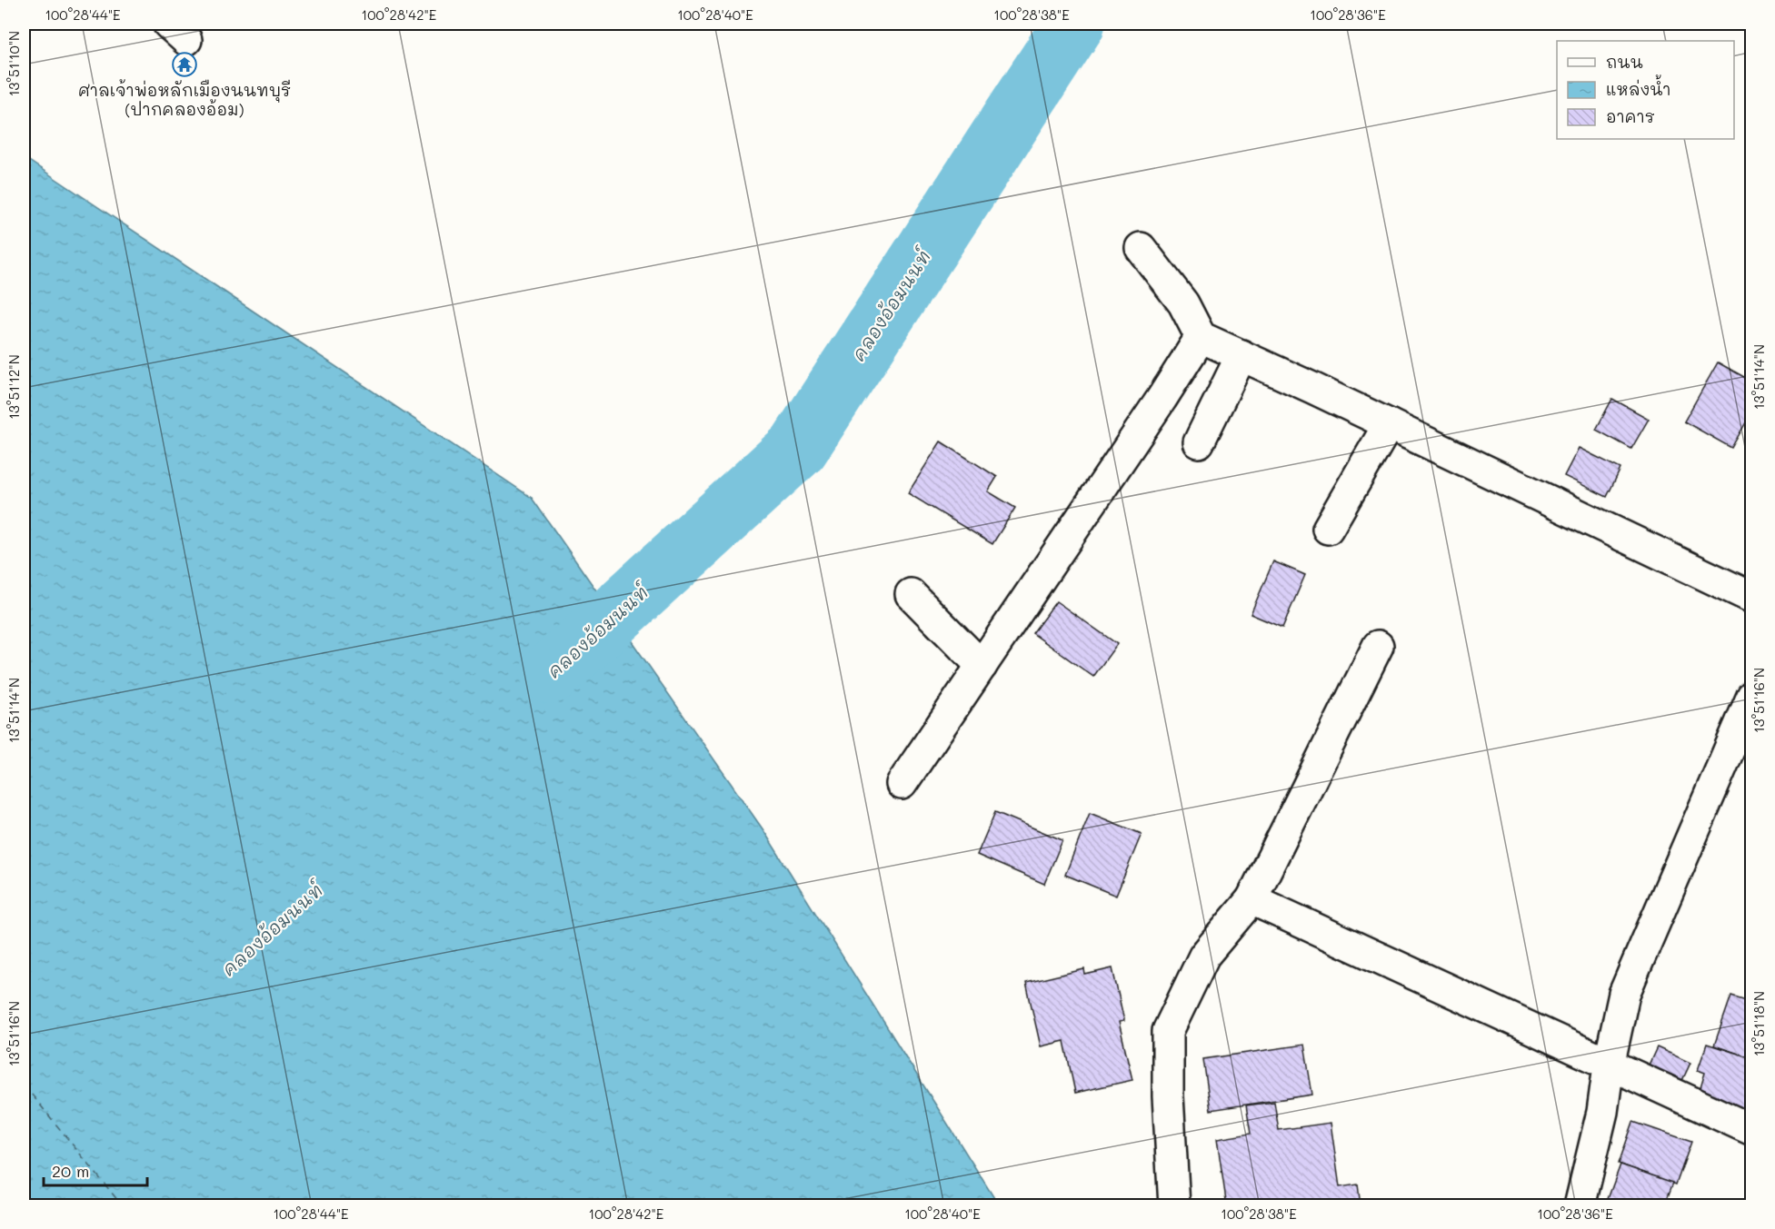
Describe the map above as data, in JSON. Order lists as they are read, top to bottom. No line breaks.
{"water":["คลองอ้อมนนท์"],"places":{"temple":["ศาลเจ้าพ่อหลักเมืองนนทบุรี (ปากคลองอ้อม)"]},"legend":["ถนน","แหล่งน้ำ","อาคาร"],"scale_bar":"20 m","coordinates":["100°28'44\"E","100°28'42\"E","100°28'40\"E","100°28'38\"E","100°28'36\"E","13°51'10\"N","13°51'14\"N","13°51'12\"N","13°51'16\"N","13°51'18\"N"]}
